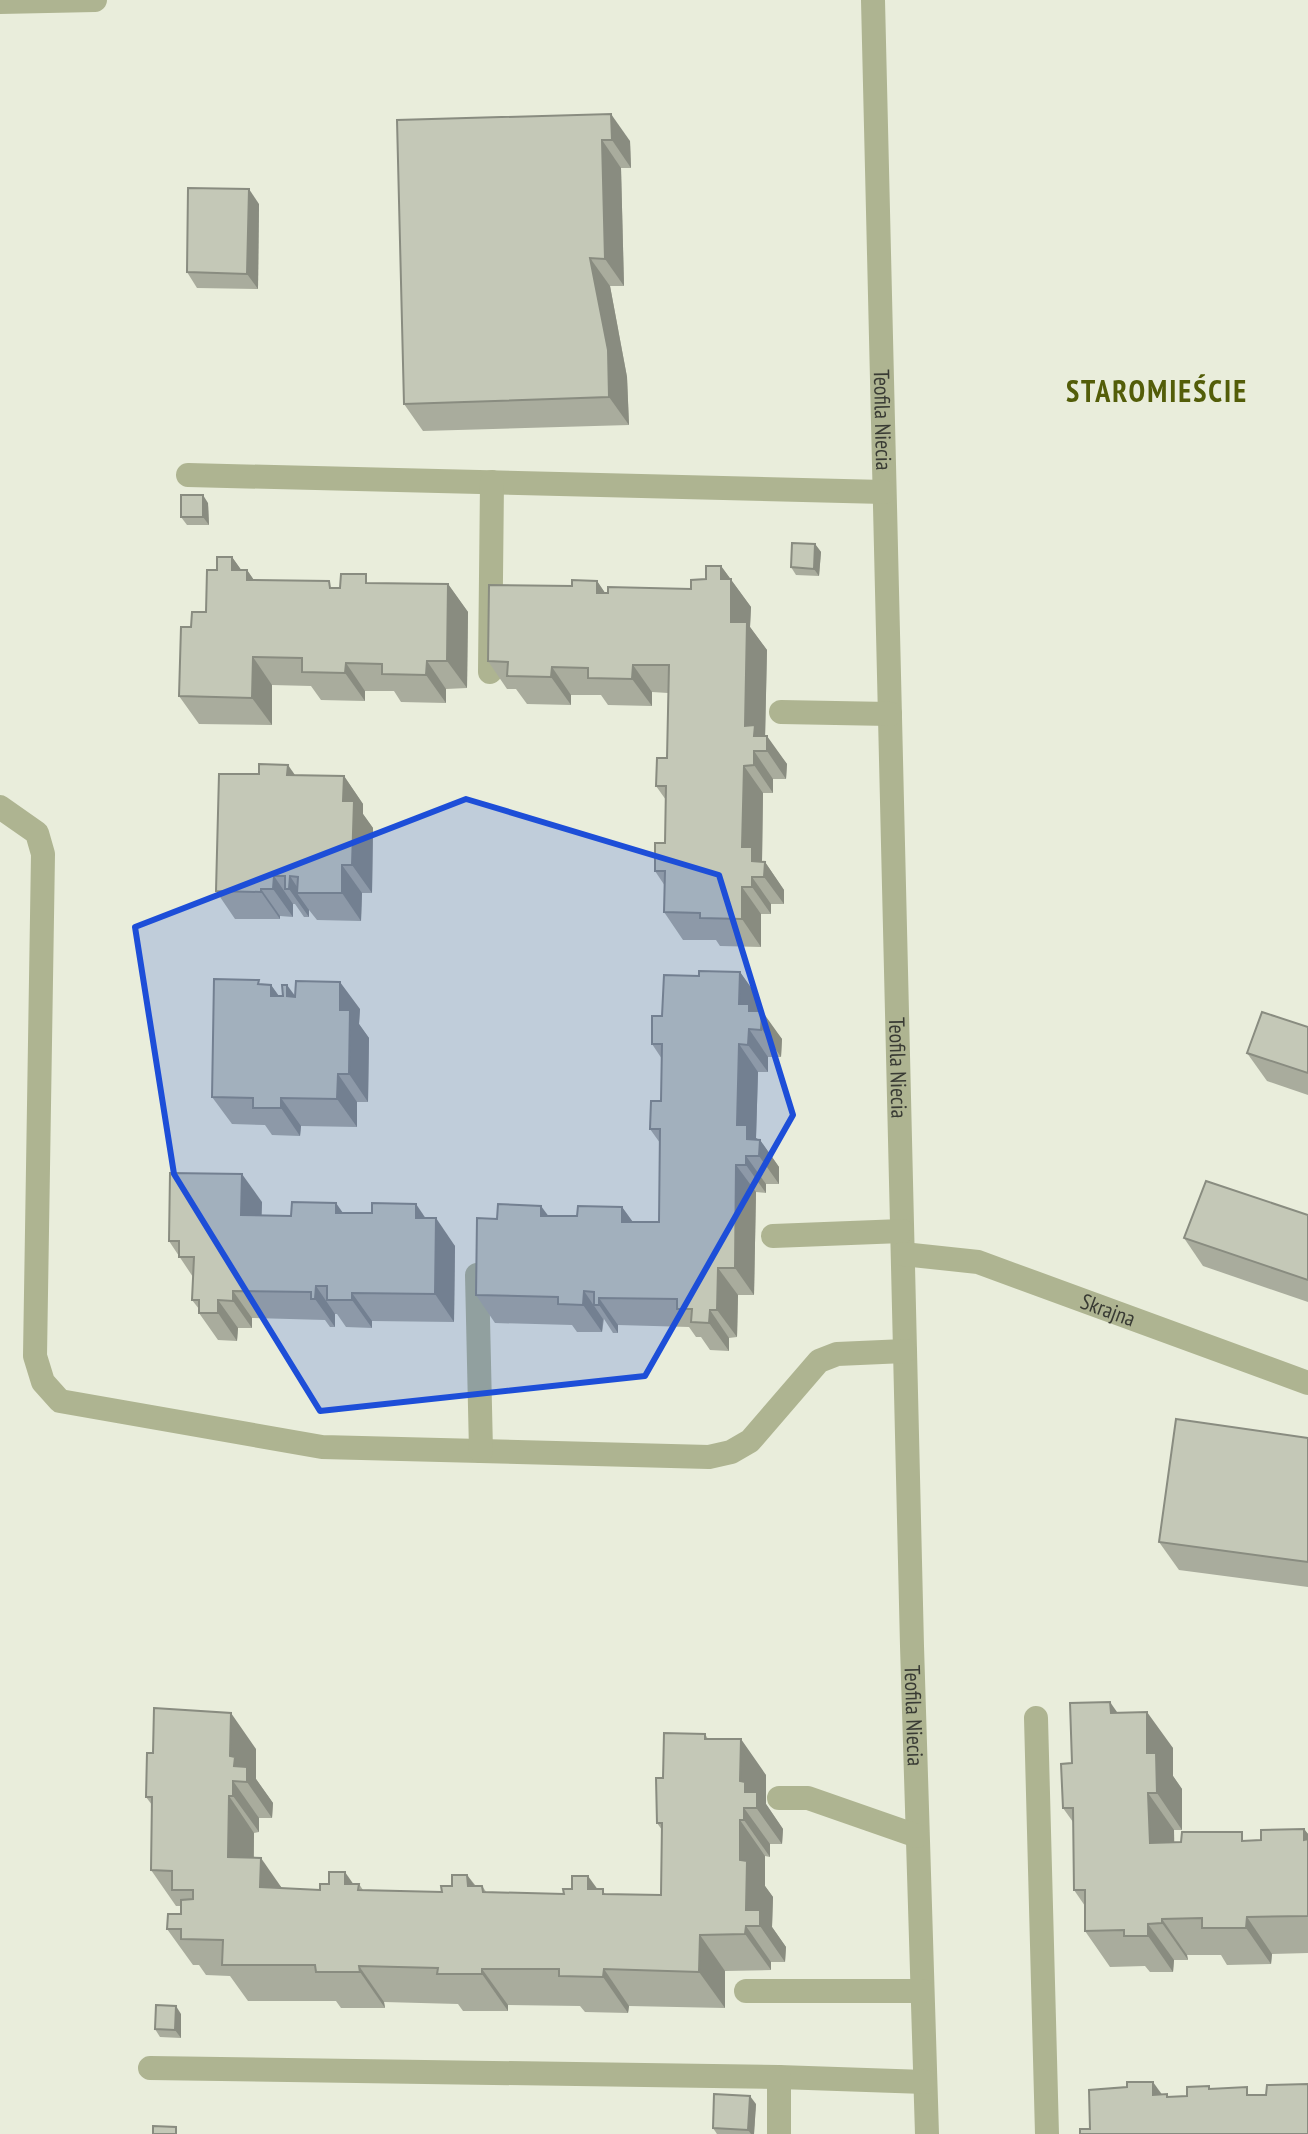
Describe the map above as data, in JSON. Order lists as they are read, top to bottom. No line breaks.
{"streets":{"street":["Teofila Niecia","Skrajna"]},"crossings":[["Teofila Niecia","Skrajna"]],"districts":["STAROMIEŚCIE"]}
